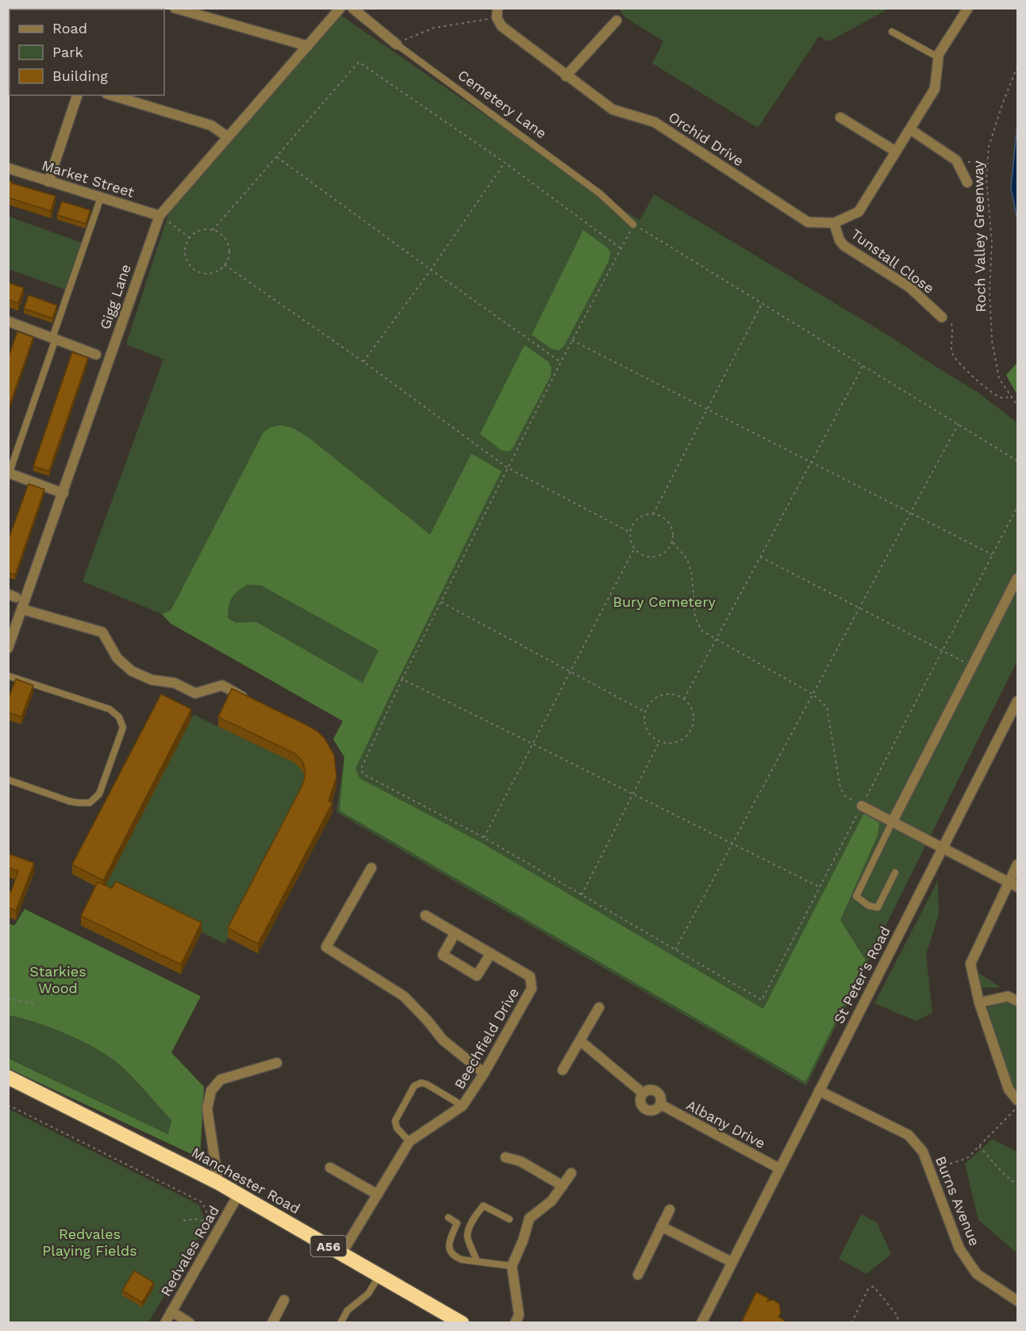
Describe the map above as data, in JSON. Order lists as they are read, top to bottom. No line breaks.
{"streets":{"highway":["Manchester Road","A56"],"street":["Cemetery Lane","Orchid Drive","Market Street","Tunstall Close","Gigg Lane","St Peter's Road","Beechfield Drive","Albany Drive","Burns Avenue","Redvales Road"],"path":["Roch Valley Greenway"]},"crossings":[["Orchid Drive","Tunstall Close"],["Market Street","Gigg Lane"],["St Peter's Road","Albany Drive"],["St Peter's Road","Burns Avenue"],["Beechfield Drive","Manchester Road"],["Manchester Road","Redvales Road"]],"parks":["Bury Cemetery","Starkies Wood","Redvales Playing Fields"],"legend":["Road","Park","Building"]}
